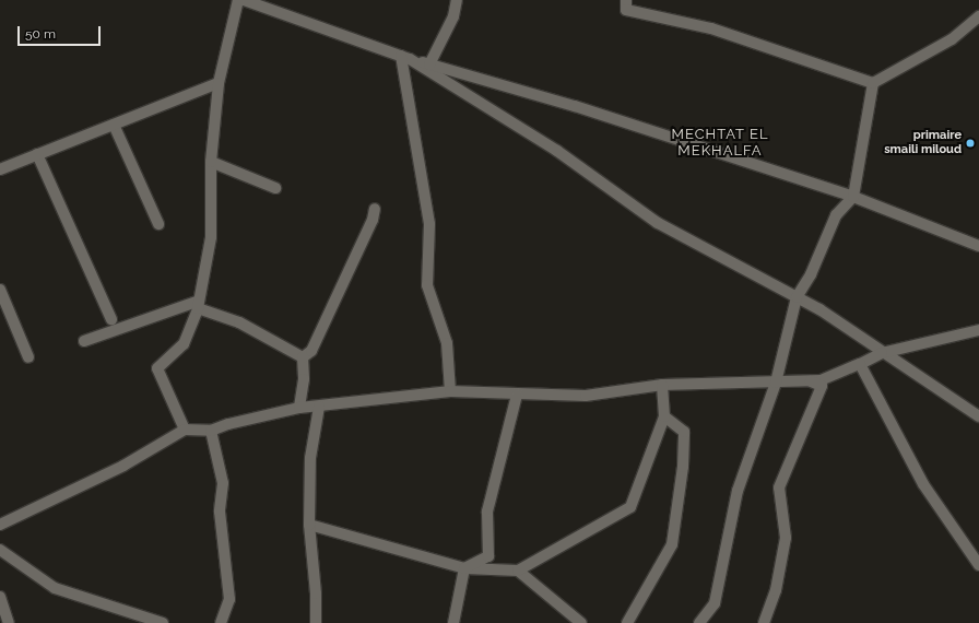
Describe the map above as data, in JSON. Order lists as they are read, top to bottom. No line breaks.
{"districts":["MECHTAT EL MEKHALFA"],"places":["primaire smaili miloud"],"scale_bar":"50 m"}
